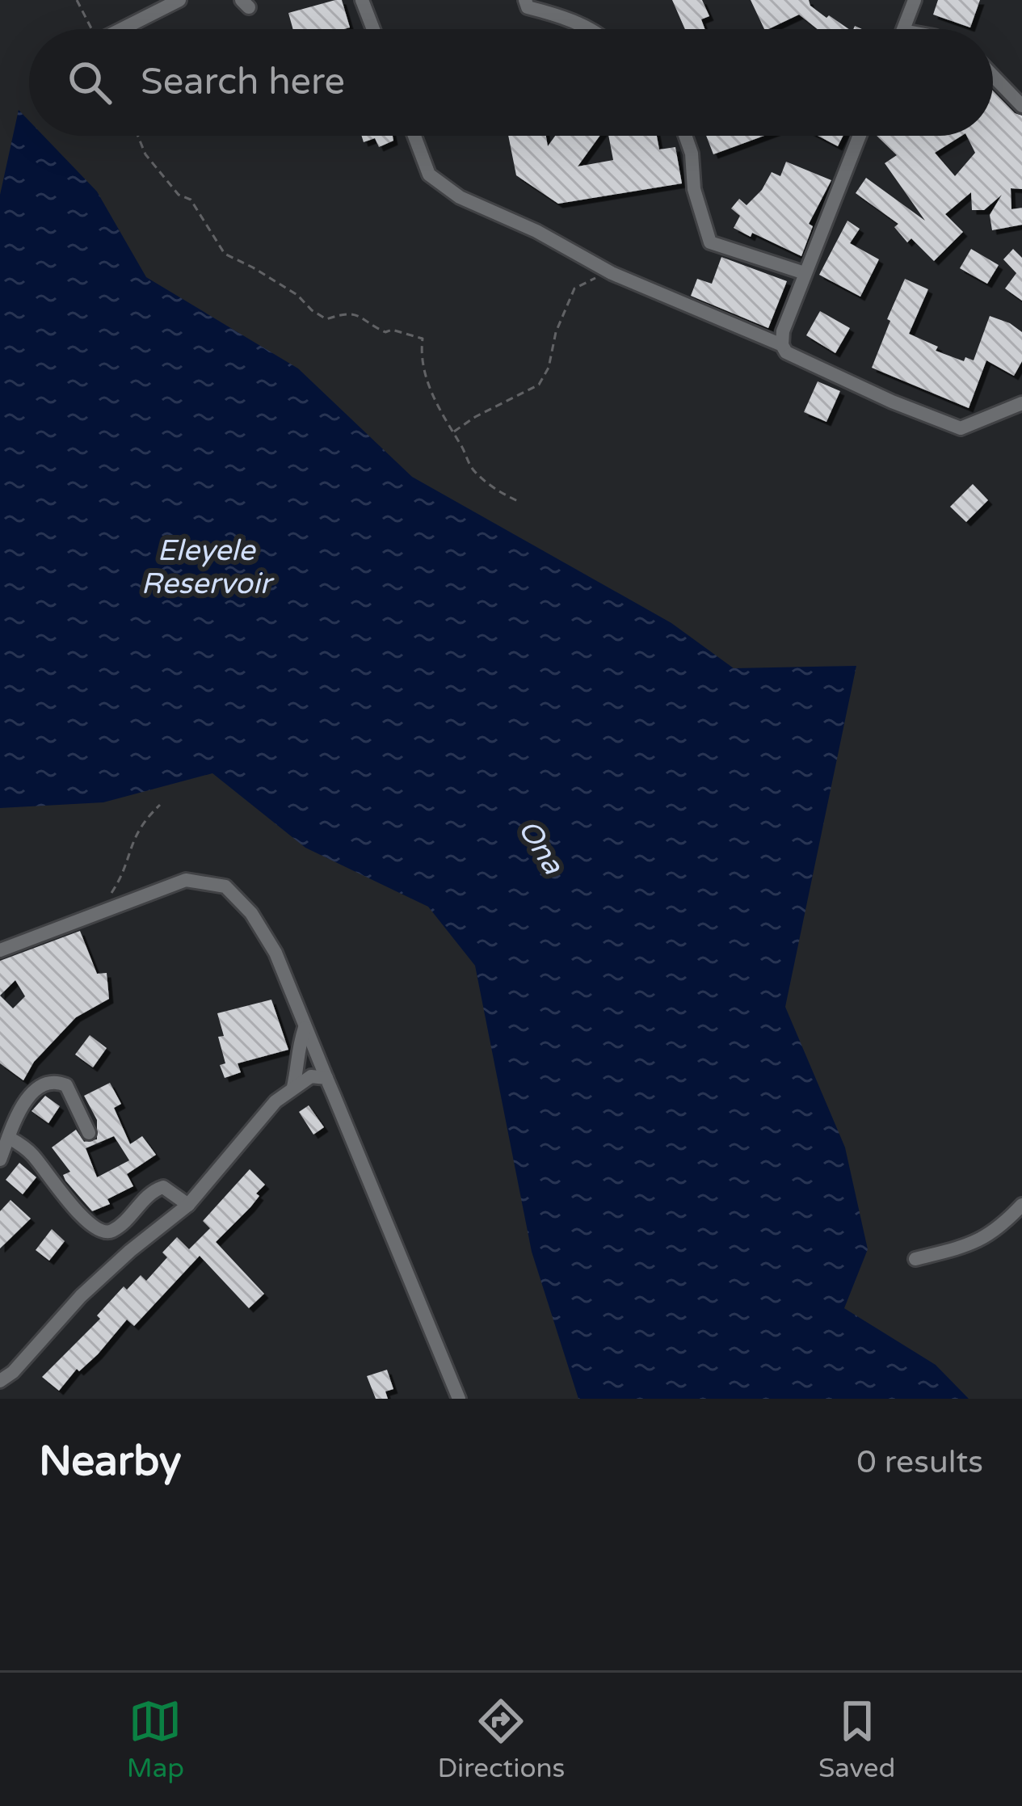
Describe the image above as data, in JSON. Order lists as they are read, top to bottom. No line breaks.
{"water":["Eleyele Reservoir","Ona"],"page":{"search":"Search here","heading":["Nearby","0 results"],"nav":["Map","Directions","Saved"]}}
